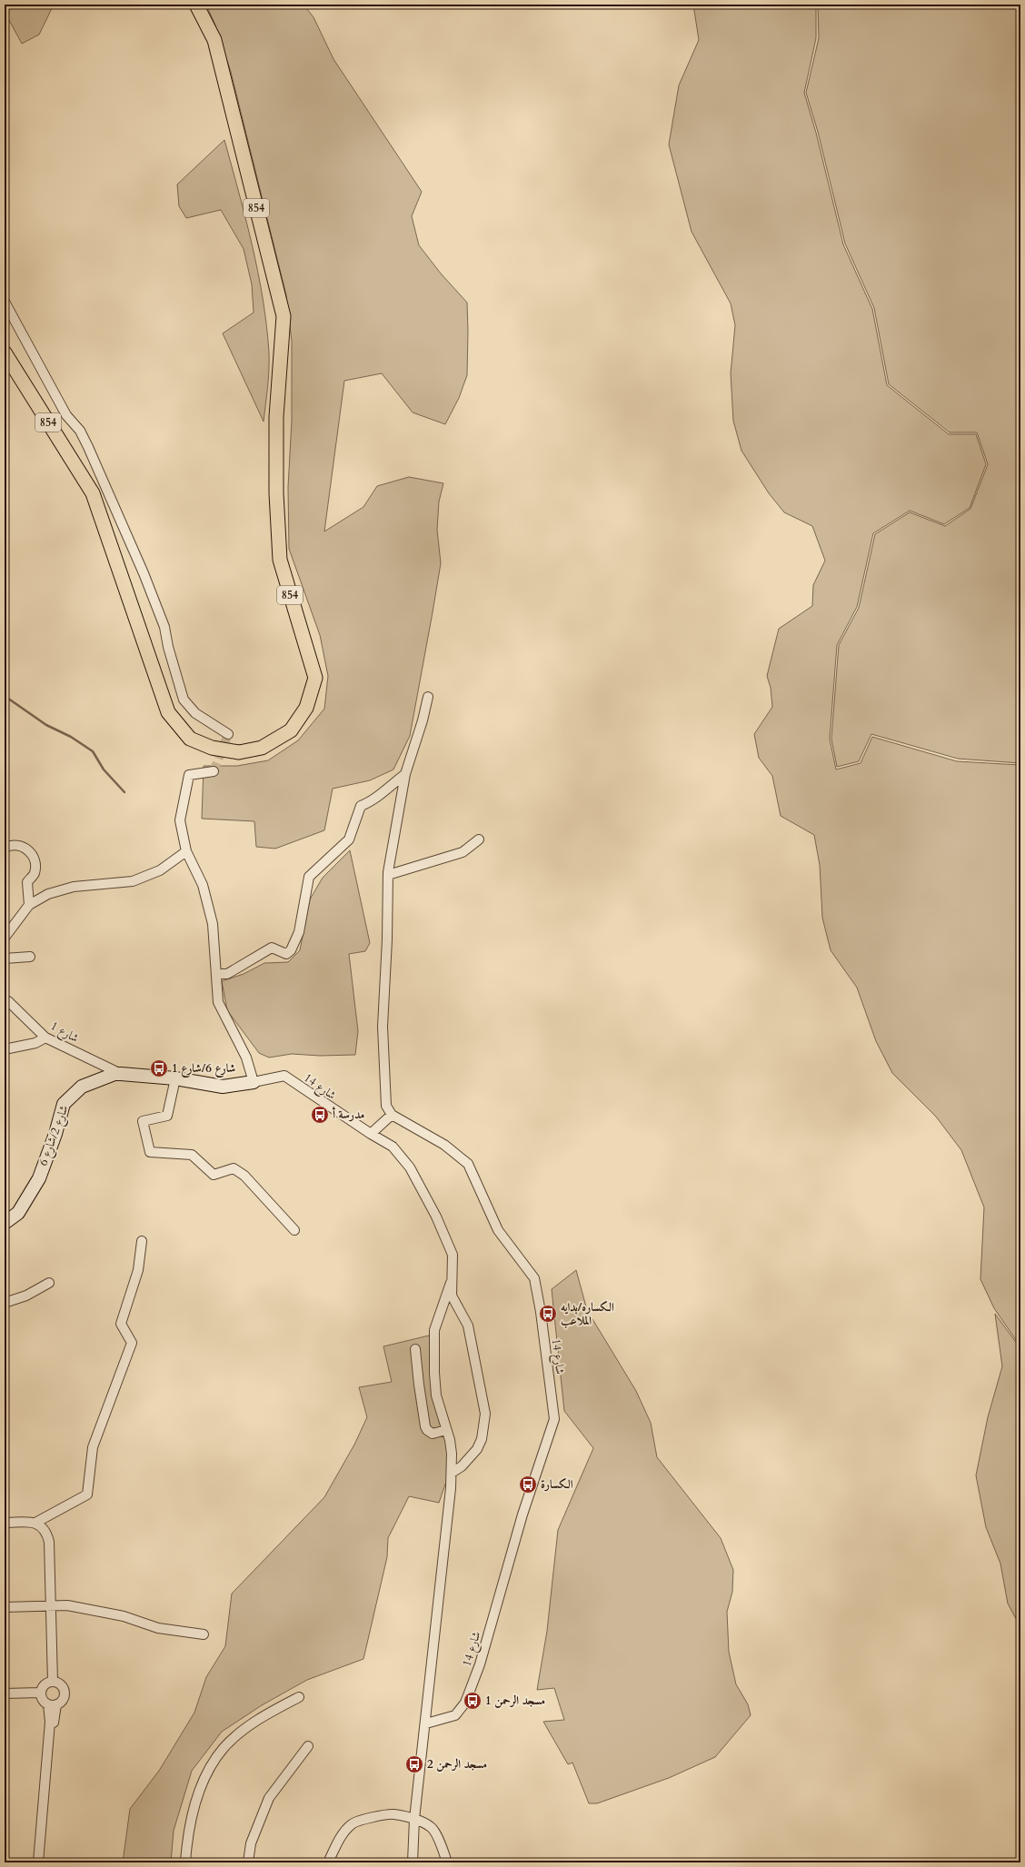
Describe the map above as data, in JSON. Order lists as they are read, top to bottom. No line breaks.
{"streets":{"main road":["854"],"street":["شارع 1","شارع 14","شارع 2/شارع 6"]},"crossings":[["شارع 1","شارع 2/شارع 6"],["شارع 14","شارع 2/شارع 6"]],"places":{"bus stop":["شارع 6/شارع 1","مدرسة أ","الكساره/بدايه الملاعب","الكسارة","مسجد الرحمن 1","مسجد الرحمن 2"]}}
